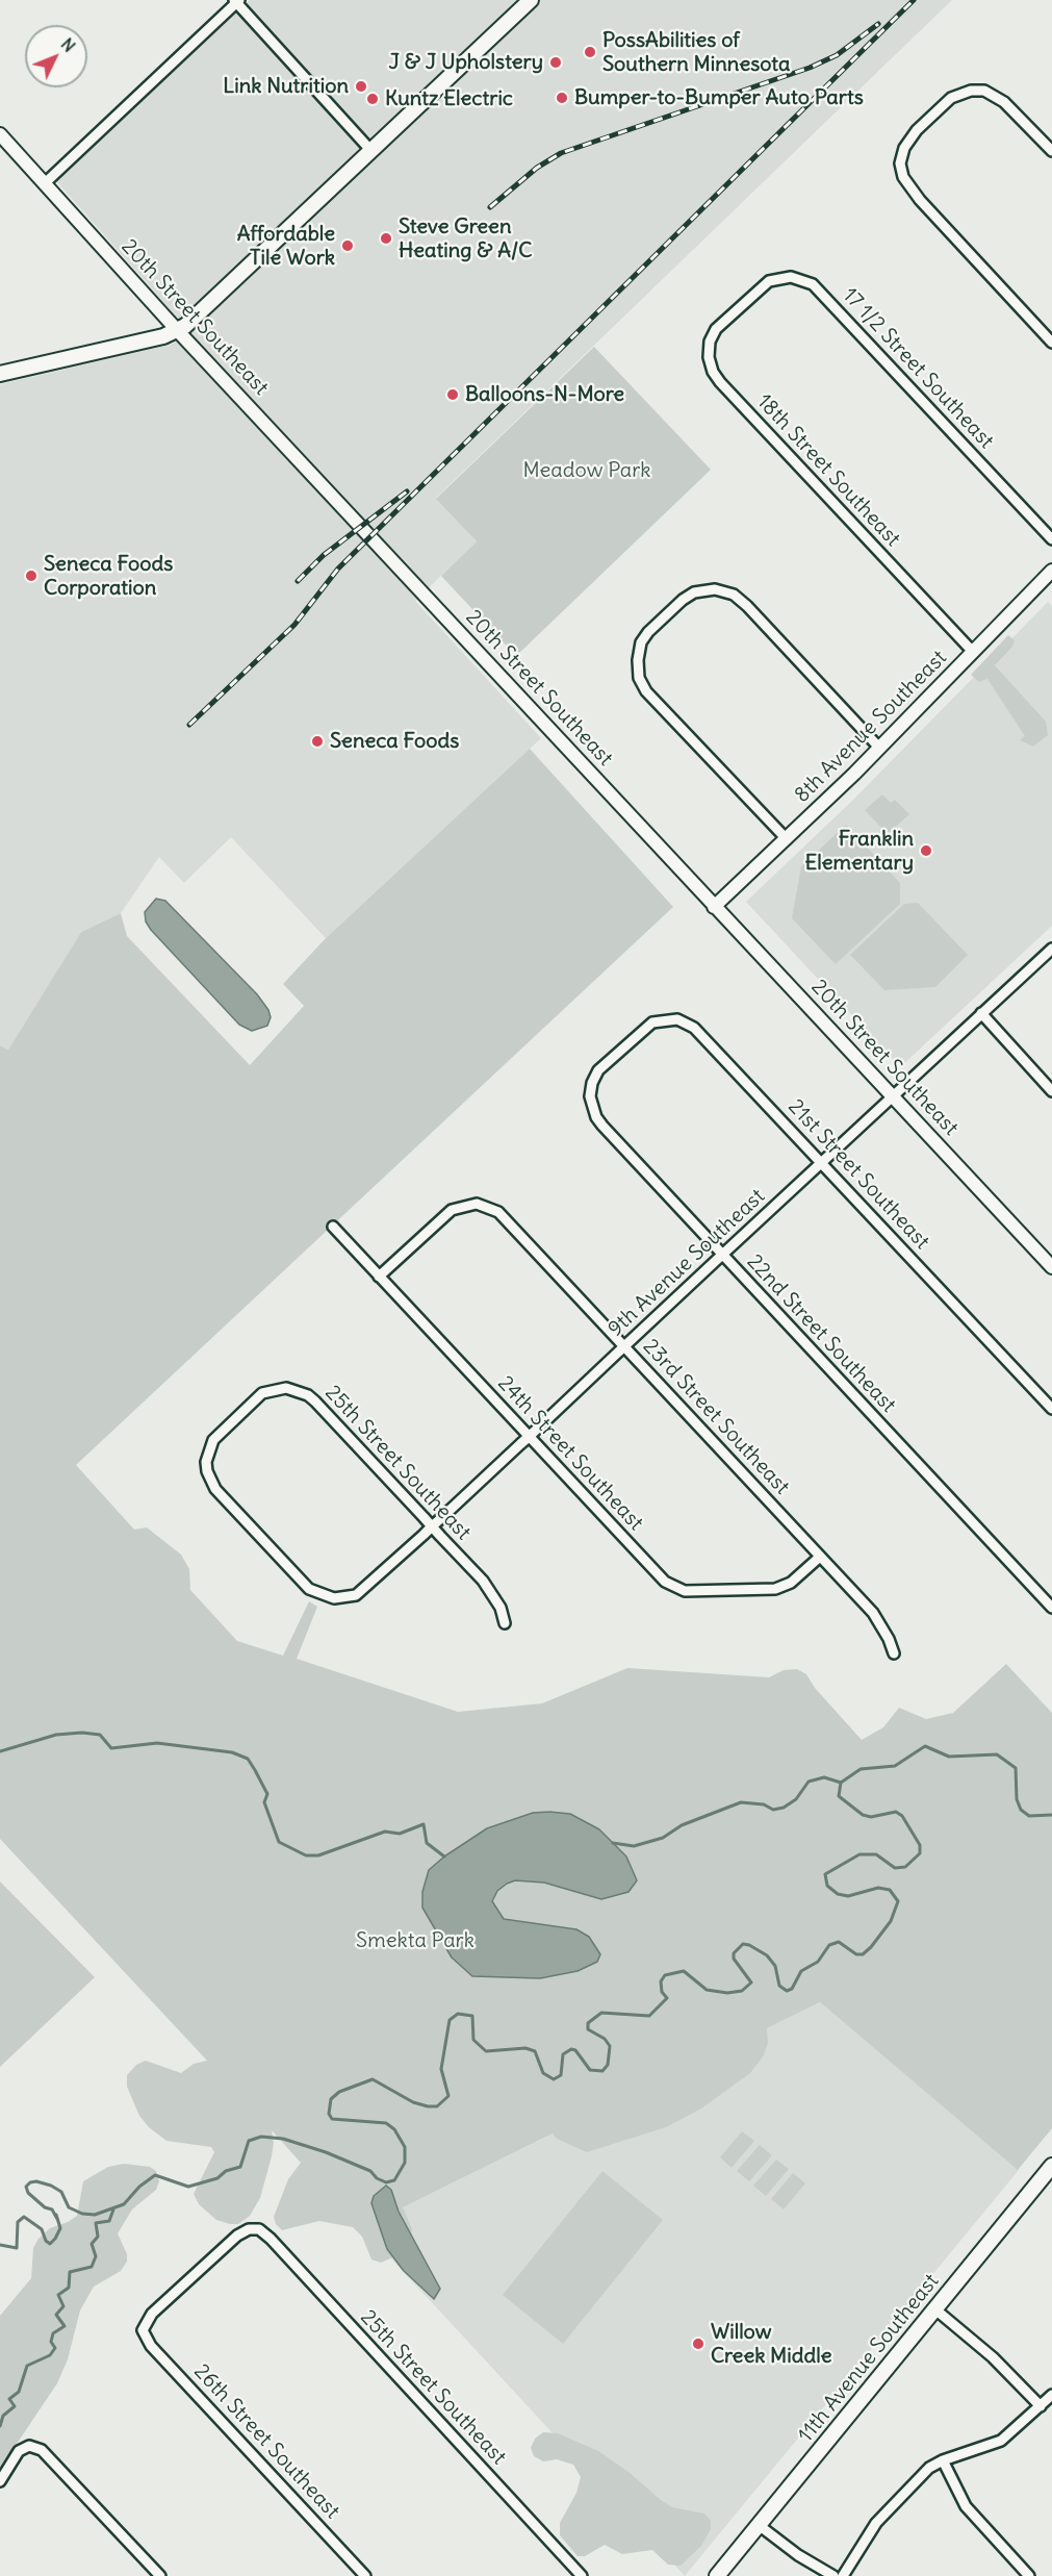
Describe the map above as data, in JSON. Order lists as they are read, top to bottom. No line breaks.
{"streets":{"main road":["11th Avenue Southeast"],"street":["20th Street Southeast","17 1/2 Street Southeast","18th Street Southeast","8th Avenue Southeast","21st Street Southeast","9th Avenue Southeast","22nd Street Southeast","23rd Street Southeast","24th Street Southeast","25th Street Southeast","26th Street Southeast"]},"crossings":[["20th Street Southeast","8th Avenue Southeast"],["20th Street Southeast","9th Avenue Southeast"],["17 1/2 Street Southeast","18th Street Southeast"],["18th Street Southeast","8th Avenue Southeast"],["21st Street Southeast","9th Avenue Southeast"],["21st Street Southeast","22nd Street Southeast"],["9th Avenue Southeast","22nd Street Southeast"],["9th Avenue Southeast","23rd Street Southeast"],["9th Avenue Southeast","24th Street Southeast"],["9th Avenue Southeast","25th Street Southeast"],["23rd Street Southeast","24th Street Southeast"],["25th Street Southeast","26th Street Southeast"]],"parks":["Meadow Park","Smekta Park"],"places":["PossAbilities of Southern Minnesota","J & J Upholstery","Link Nutrition","Bumper-to-Bumper Auto Parts","Kuntz Electric","Steve Green Heating & A/C","Affordable Tile Work","Balloons-N-More","Seneca Foods Corporation","Seneca Foods","Franklin Elementary","Willow Creek Middle"],"north":"top right"}
